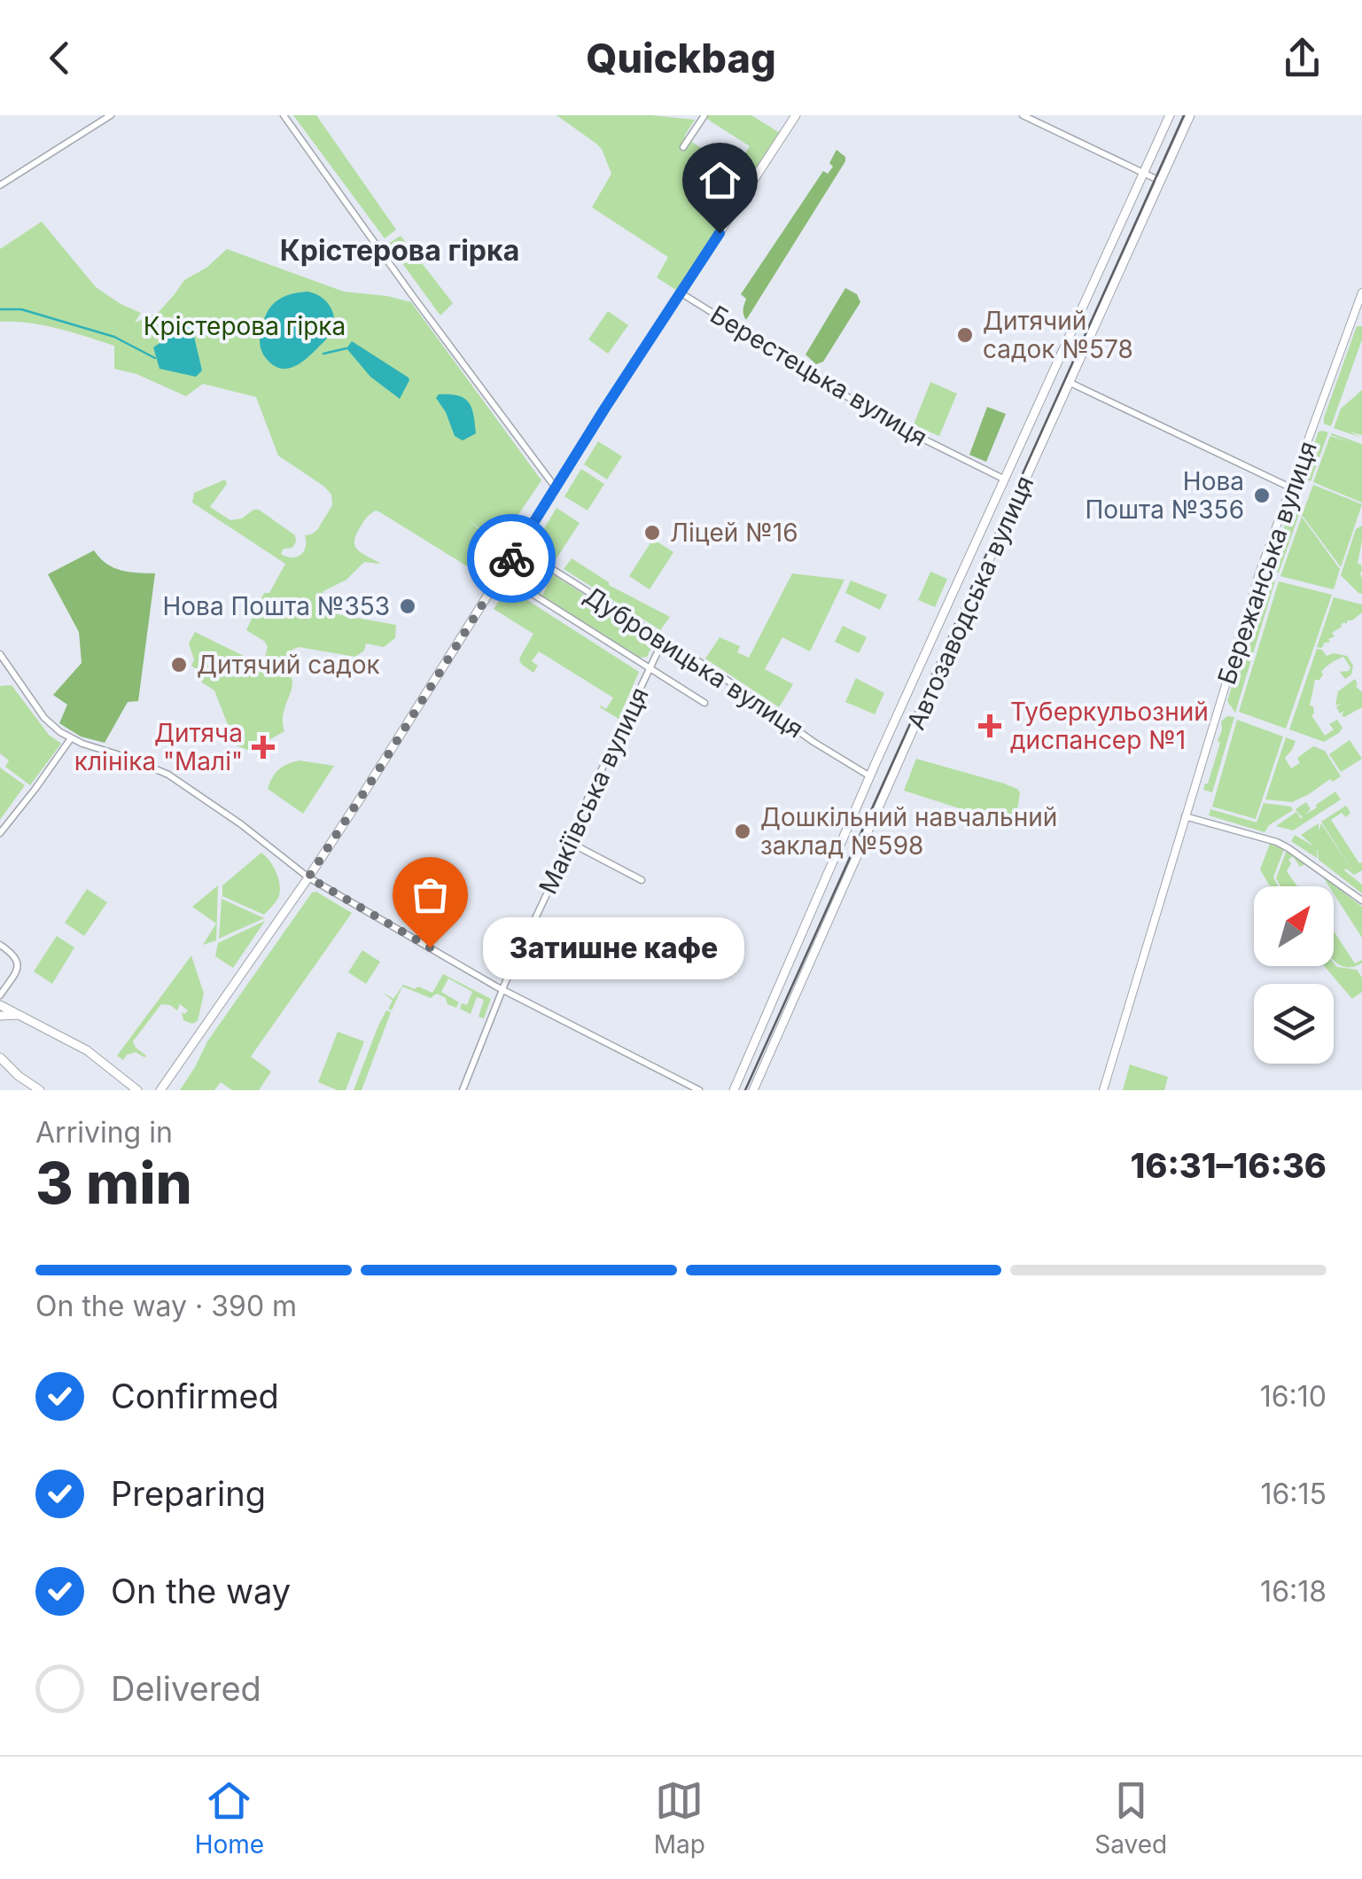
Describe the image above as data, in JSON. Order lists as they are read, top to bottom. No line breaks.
{"streets":{"main road":["Автозаводська вулиця"],"street":["Берестецька вулиця","Бережанська вулиця","Дубровицька вулиця","Макіївська вулиця"]},"crossings":[["Берестецька вулиця","Автозаводська вулиця"],["Автозаводська вулиця","Дубровицька вулиця"],["Дубровицька вулиця","Макіївська вулиця"]],"districts":["Крістерова гірка"],"parks":["Крістерова гірка"],"places":{"other":["Дитячий садок №578","Нова Пошта №356","Ліцей №16","Нова Пошта №353","Дитячий садок","Дошкільний навчальний заклад №598","Затишне кафе"],"health":["Туберкульозний диспансер №1","Дитяча клініка \"Малі\""]},"north":"top right","page":{"header":"Quickbag","bubble":"Затишне кафе","heading":["3 min","Arriving in","16:31–16:36"],"bar":"On the way · 390 m","list":[["Confirmed","16:10"],["Preparing","16:15"],["On the way","16:18"],"Delivered"],"tabs":["Home","Map","Saved"]}}
